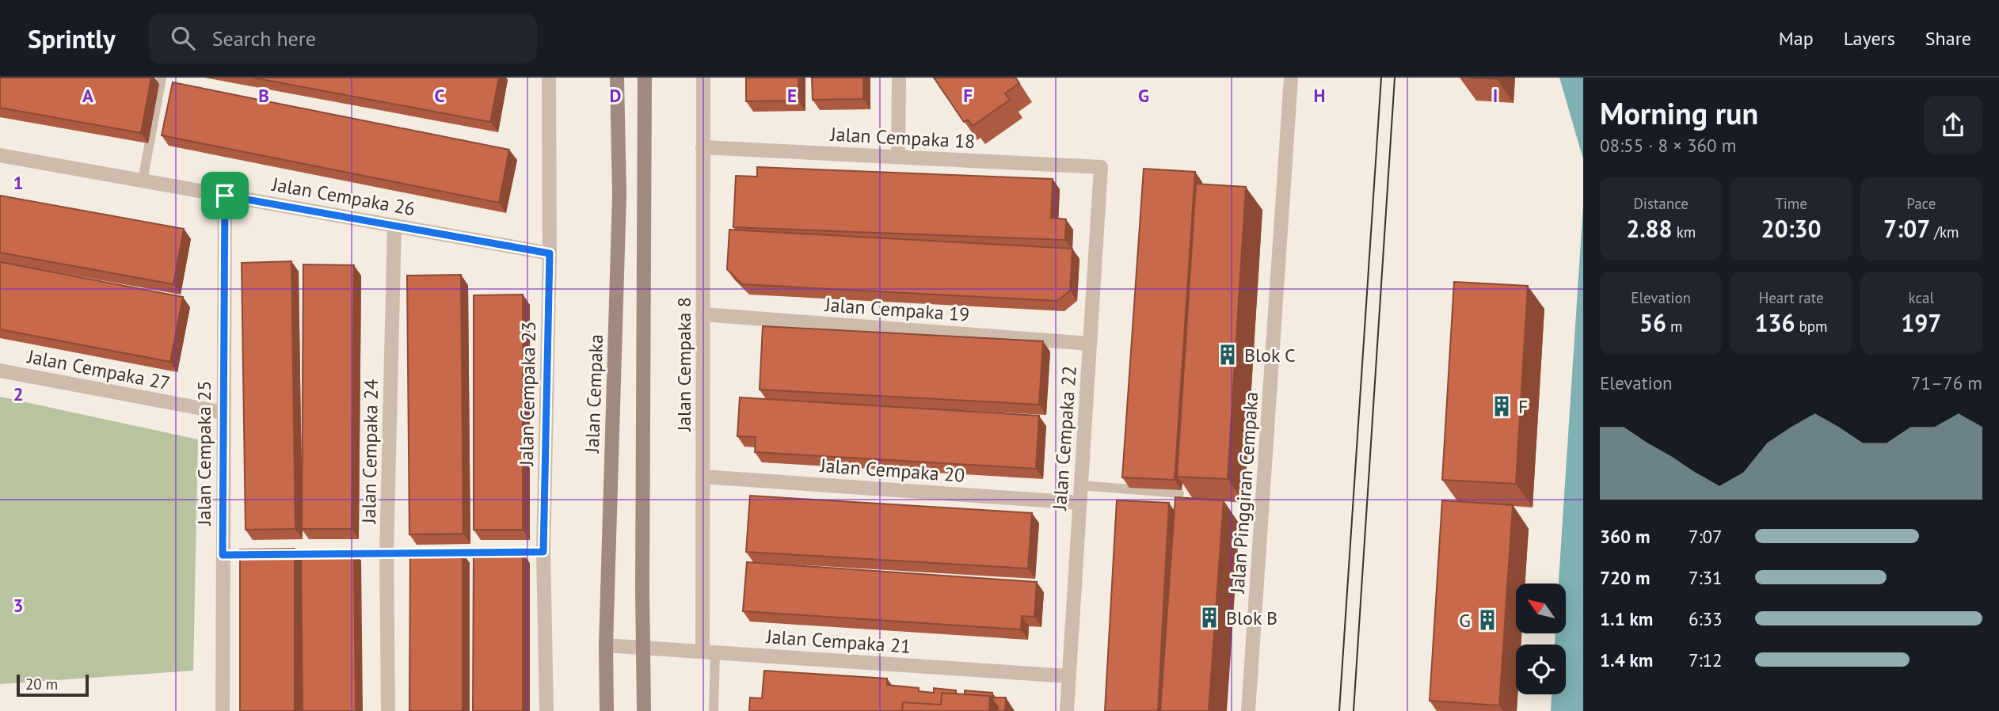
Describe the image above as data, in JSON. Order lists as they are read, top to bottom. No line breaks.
{"streets":{"main road":["Jalan Cempaka"],"street":["Jalan Cempaka 18","Jalan Cempaka 26","Jalan Cempaka 19","Jalan Cempaka 8","Jalan Cempaka 27","Jalan Cempaka 23","Jalan Cempaka 22","Jalan Cempaka 24","Jalan Cempaka 25","Jalan Cempaka 20","Jalan Pinggiran Cempaka","Jalan Cempaka 21"]},"crossings":[["Jalan Cempaka 18","Jalan Cempaka 8"],["Jalan Cempaka 18","Jalan Cempaka 22"],["Jalan Cempaka 26","Jalan Cempaka 23"],["Jalan Cempaka 26","Jalan Cempaka 24"],["Jalan Cempaka 26","Jalan Cempaka 25"],["Jalan Cempaka 19","Jalan Cempaka 8"],["Jalan Cempaka 19","Jalan Cempaka 22"],["Jalan Cempaka 8","Jalan Cempaka 20"],["Jalan Cempaka 8","Jalan Cempaka 21"],["Jalan Cempaka 27","Jalan Cempaka 25"],["Jalan Cempaka","Jalan Cempaka 21"],["Jalan Cempaka 22","Jalan Cempaka 20"],["Jalan Cempaka 22","Jalan Cempaka 21"]],"places":{"building":["Blok C","F","Blok B","G"]},"scale_bar":"20 m","north":"top left","page":{"header":"Sprintly","search":"Search here","nav":["Map","Layers","Share"],"heading":["Morning run","08:55 · 8 × 360 m"],"stats":[["Distance","2.88 km"],["Time","20:30"],["Pace","7:07 /km"],["Elevation","56 m"],["Heart rate","136 bpm"],["kcal","197"]],"chart":["Elevation","71–76 m"],"list":[{"name":"360 m","note":"7:07"},{"name":"720 m","note":"7:31"},{"name":"1.1 km","note":"6:33"},{"name":"1.4 km","note":"7:12"}],"scale":"20 m"},"grid":{"columns":["A","B","C","D","E","F","G","H","I"],"rows":["1","2","3"]}}
